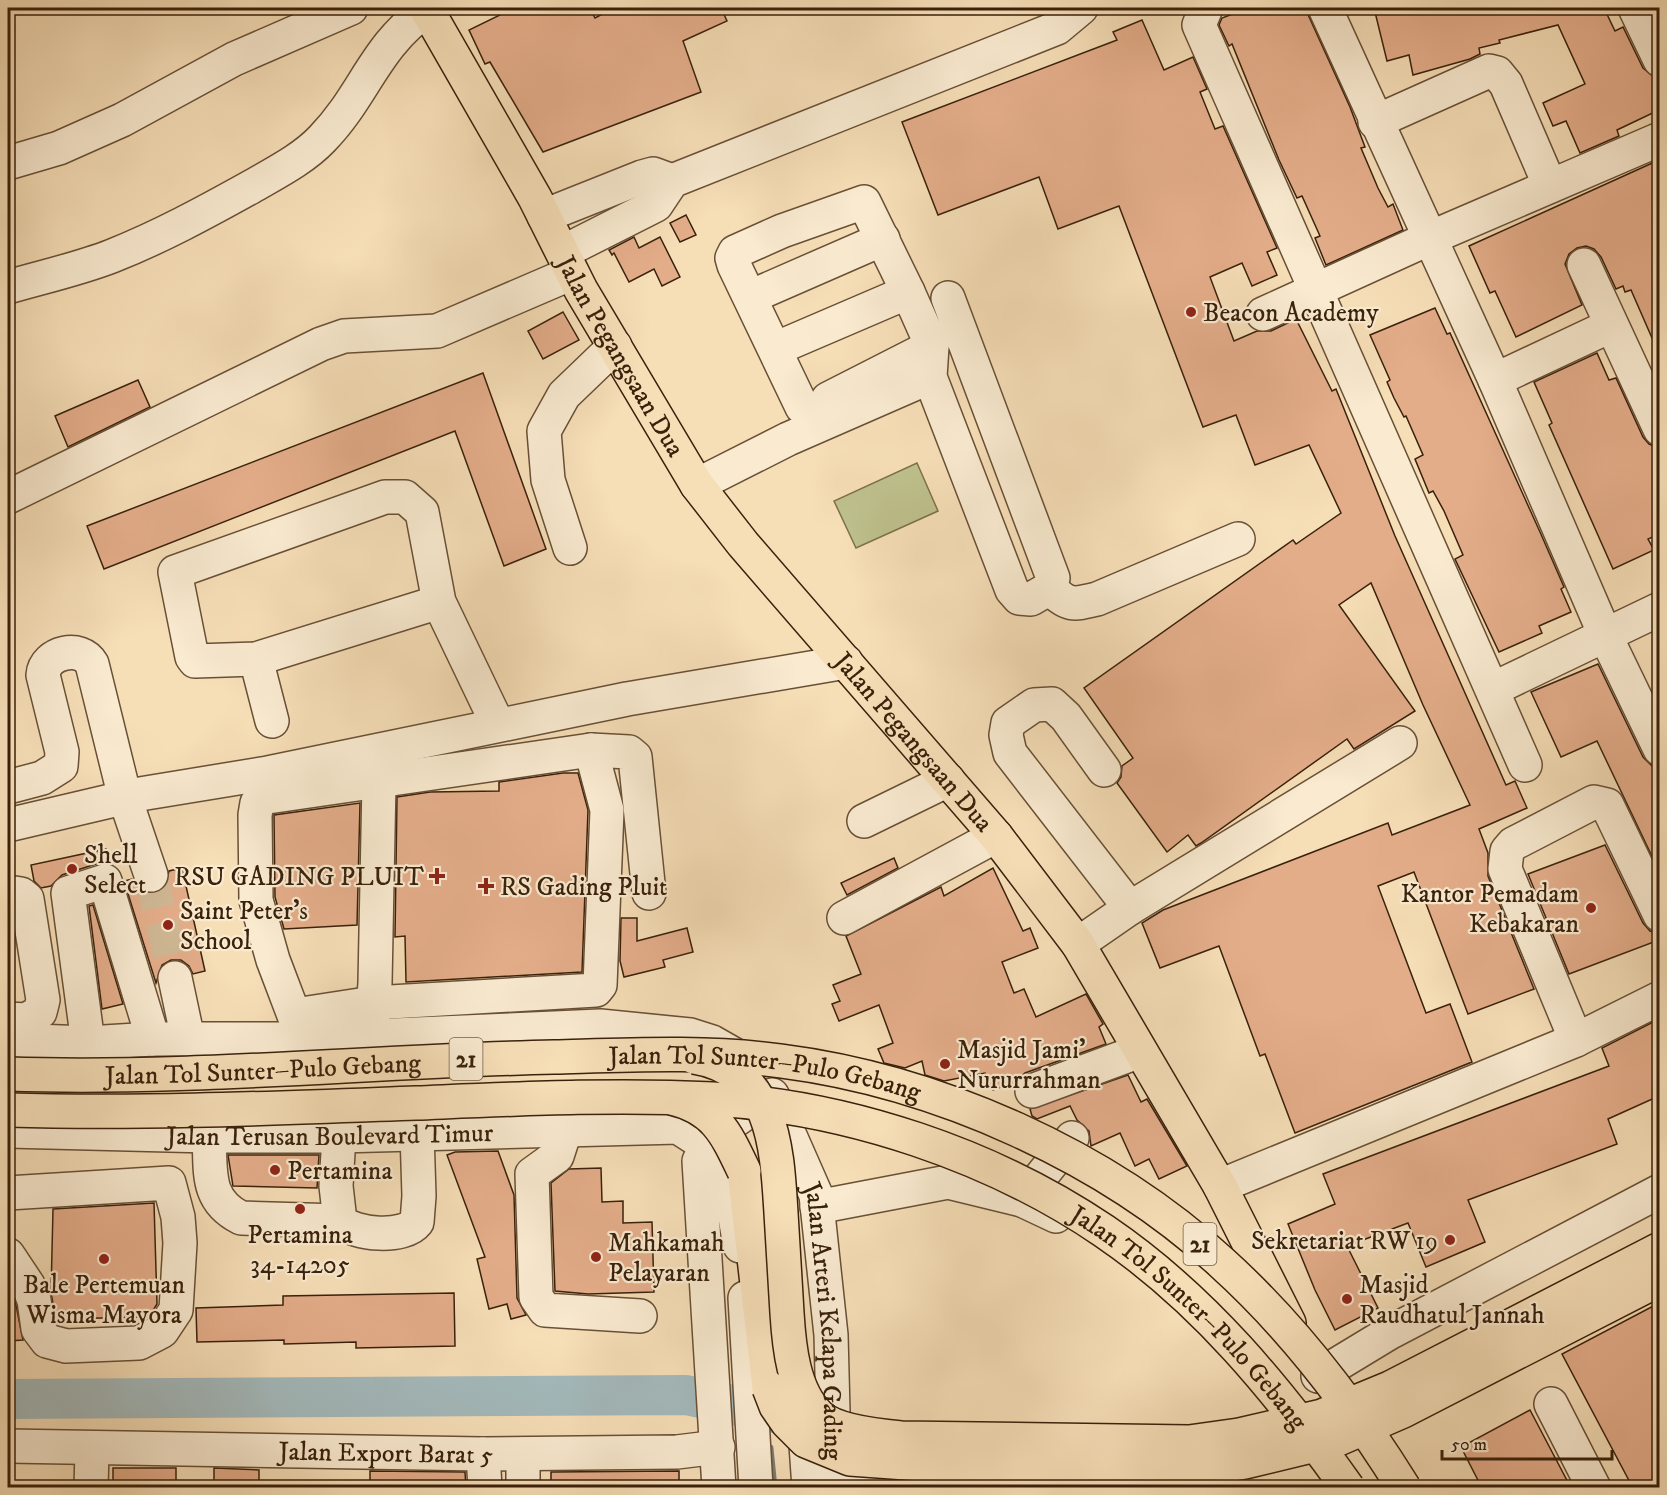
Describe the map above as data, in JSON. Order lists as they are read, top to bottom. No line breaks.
{"streets":{"main road":["Jalan Pegangsaan Dua","21","Jalan Tol Sunter–Pulo Gebang"],"street":["Jalan Terusan Boulevard Timur","Jalan Arteri Kelapa Gading","Jalan Export Barat 5"]},"places":{"other":["Beacon Academy","Shell Select","Kantor Pemadam Kebakaran","Saint Peter's School","Masjid Jami' Nururrahman","Pertamina","Pertamina 34-14205","Sekretariat RW 19","Mahkamah Pelayaran","Bale Pertemuan Wisma Mayora","Masjid Raudhatul Jannah"],"health":["RSU GADING PLUIT","RS Gading Pluit"]},"scale_bar":"50 m"}
